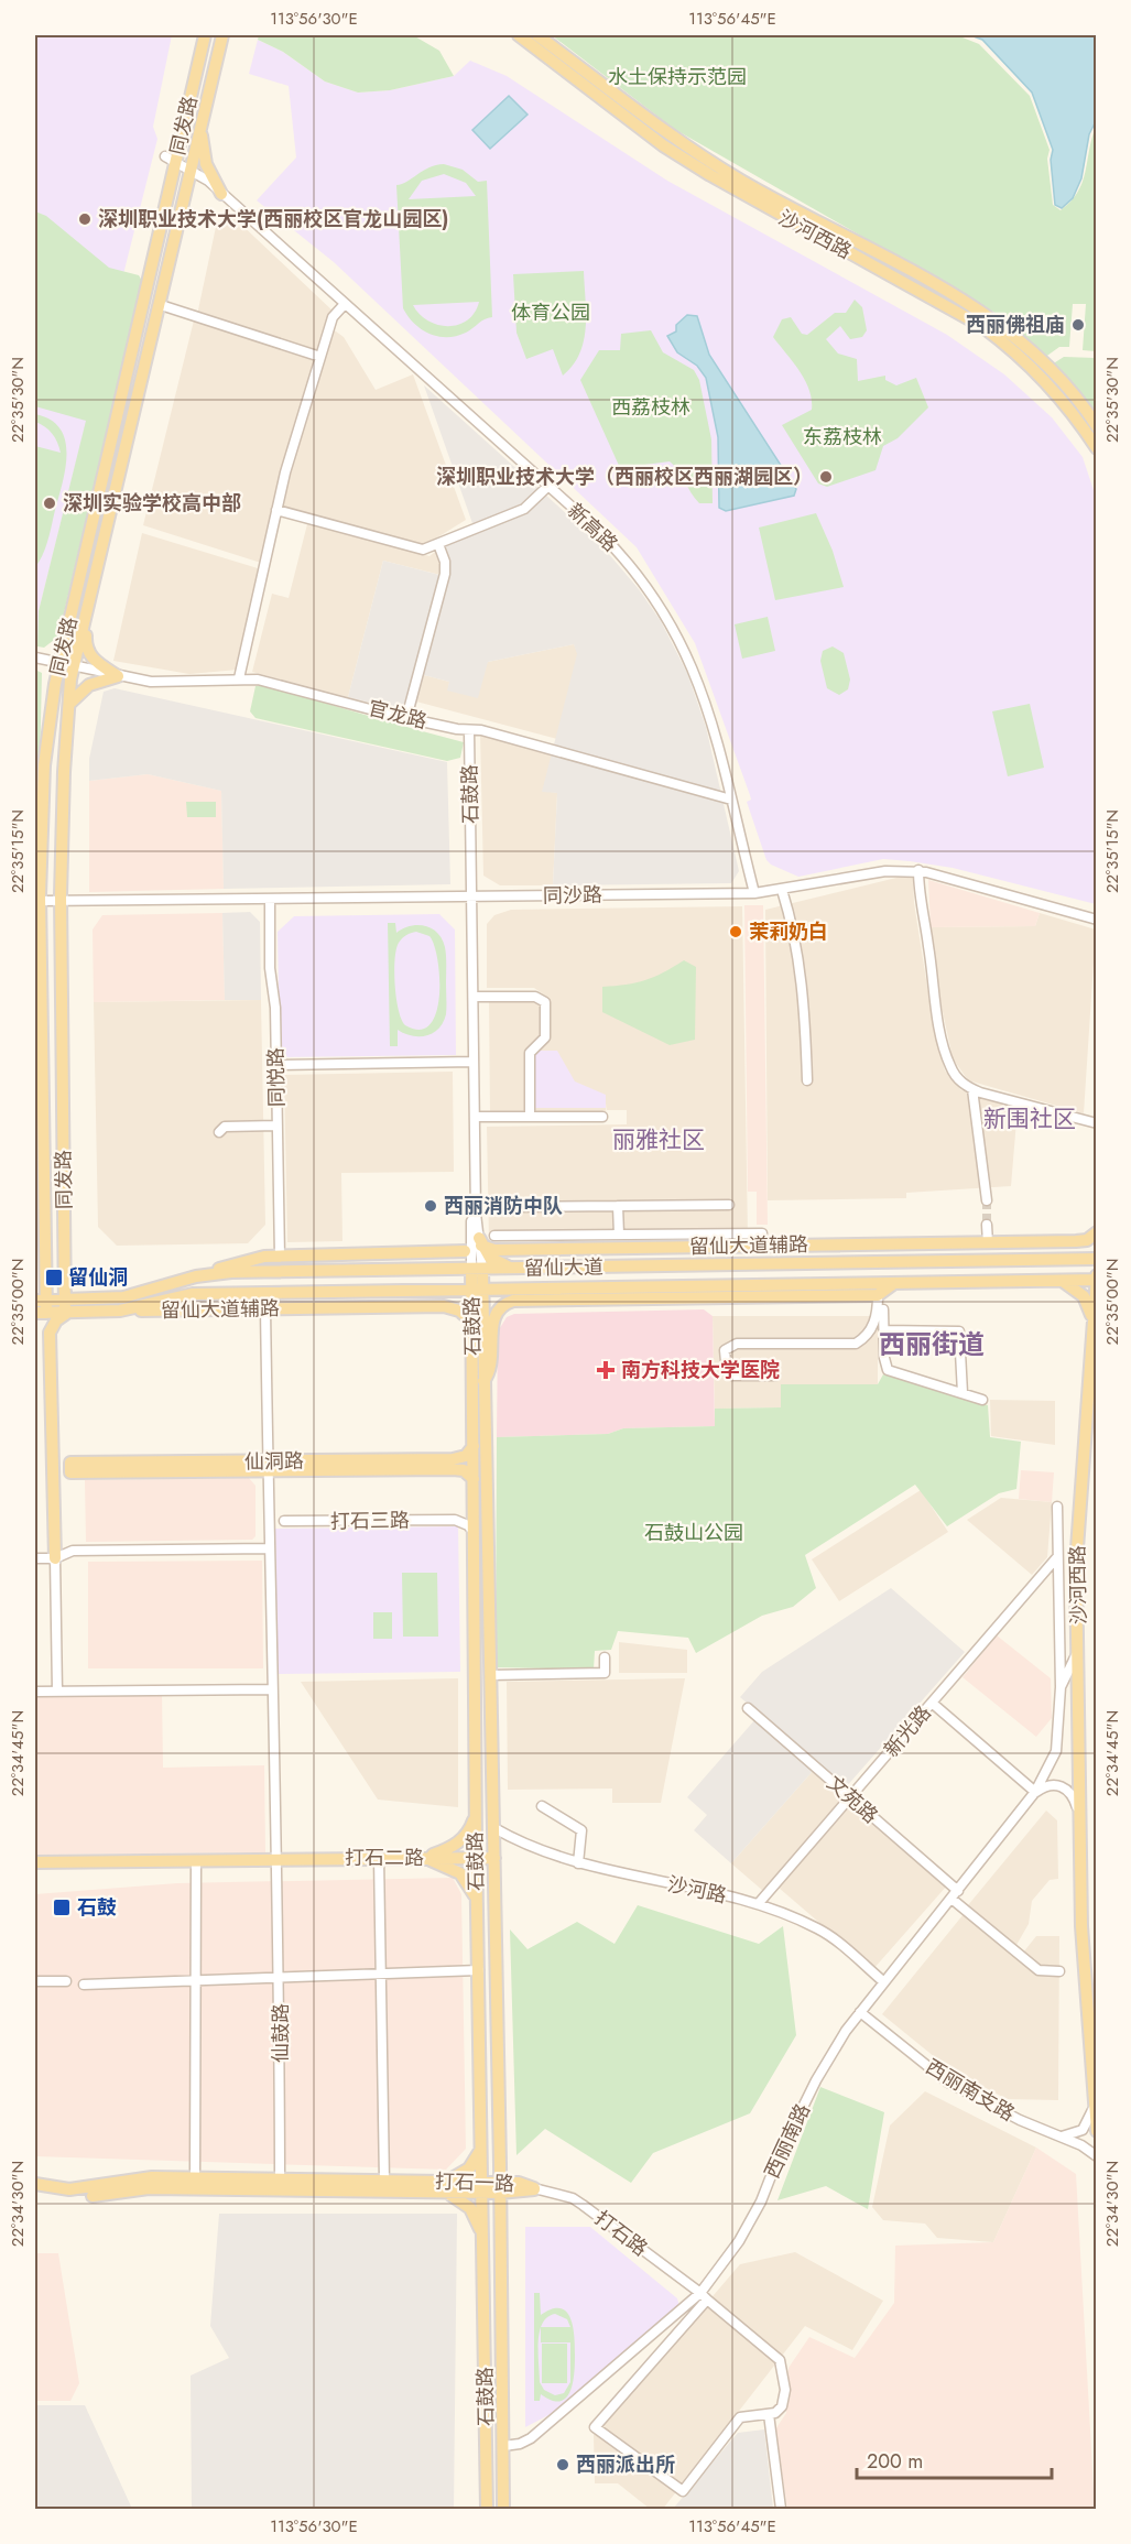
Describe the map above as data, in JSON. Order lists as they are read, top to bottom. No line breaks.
{"streets":{"main road":["同发路","沙河西路","石鼓路","留仙大道辅路","留仙大道","仙洞路","打石二路","打石一路"],"street":["新高路","官龙路","同沙路","同悦路","打石三路","新光路","文苑路","沙河路","仙鼓路","西丽南支路","西丽南路","打石路"]},"crossings":[["同发路","新高路"],["同发路","官龙路"],["同发路","同沙路"],["同发路","留仙大道"],["沙河西路","留仙大道"],["沙河西路","西丽南路"],["新高路","官龙路"],["新高路","同沙路"],["官龙路","石鼓路"],["石鼓路","同沙路"],["石鼓路","留仙大道辅路"],["石鼓路","留仙大道"],["石鼓路","仙洞路"],["石鼓路","打石二路"],["石鼓路","沙河路"],["石鼓路","西丽南路"],["石鼓路","打石一路"],["同沙路","同悦路"],["同悦路","留仙大道辅路"],["留仙大道辅路","留仙大道"],["留仙大道辅路","仙鼓路"],["仙洞路","仙鼓路"],["新光路","文苑路"],["新光路","沙河路"],["文苑路","西丽南路"],["打石二路","仙鼓路"],["沙河路","西丽南路"],["仙鼓路","打石一路"],["西丽南支路","西丽南路"],["西丽南路","打石路"],["打石一路","打石路"]],"districts":["新围社区","丽雅社区","西丽街道"],"parks":["水土保持示范园","体育公园","西荔枝林","东荔枝林","石鼓山公园"],"places":{"other":["深圳职业技术大学(西丽校区官龙山园区)","西丽佛祖庙","深圳职业技术大学（西丽校区西丽湖园区）","深圳实验学校高中部","茉莉奶白","西丽消防中队","西丽派出所"],"transit":["留仙洞","石鼓"],"health":["南方科技大学医院"]},"scale_bar":"200 m","coordinates":["113°56'30\"E","113°56'45\"E","22°35'30\"N","22°35'15\"N","22°35'00\"N","22°34'45\"N","22°34'30\"N"]}
